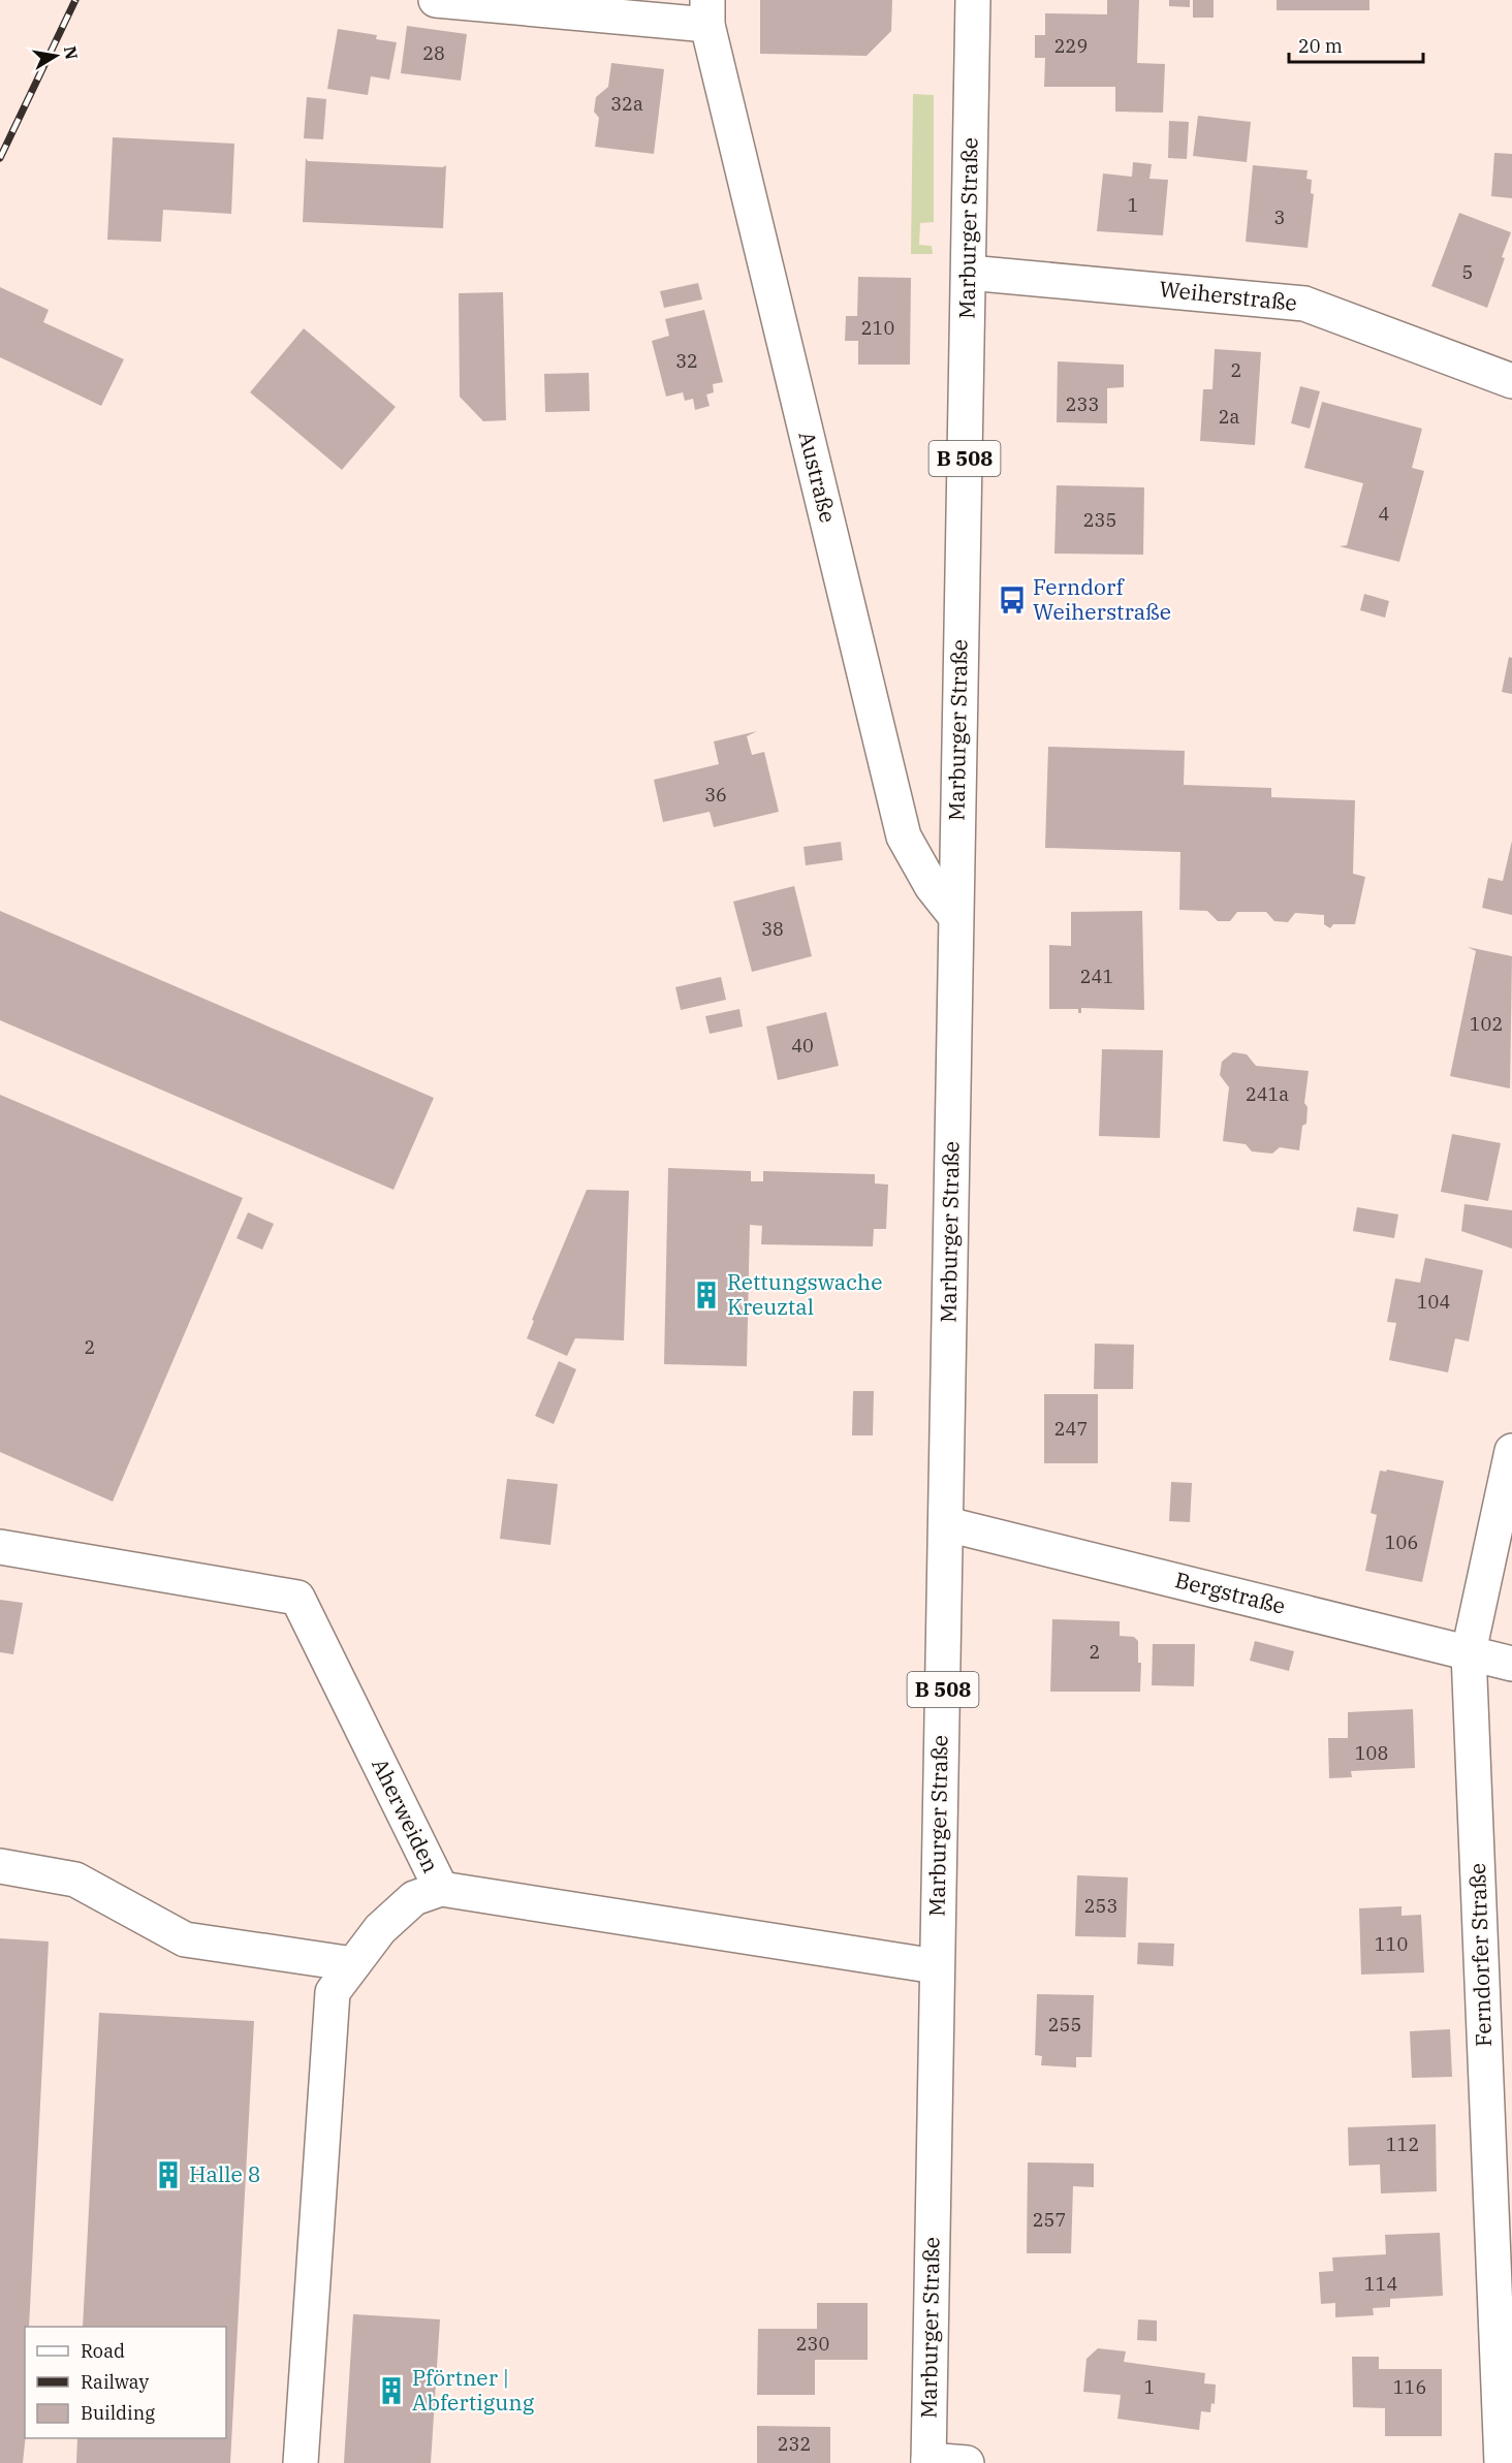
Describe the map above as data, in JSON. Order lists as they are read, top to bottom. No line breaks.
{"streets":{"street":["Marburger Straße","Weiherstraße","B 508","Austraße","Bergstraße","Aherweiden","Ferndorfer Straße"]},"crossings":[["Marburger Straße","Weiherstraße"],["Marburger Straße","Austraße"],["Marburger Straße","Bergstraße"],["Marburger Straße","Aherweiden"],["Bergstraße","Ferndorfer Straße"]],"places":{"bus stop":["Ferndorf Weiherstraße"],"building":["Rettungswache Kreuztal","Halle 8","Pförtner | Abfertigung"]},"house_numbers":["229","28","32a","1","3","5","210","32","2","233","2a","4","235","36","38","241","102","40","241a","104","2","247","106","2","108","253","110","255","112","257","114","230","1","116","232"],"legend":["Road","Railway","Building"],"scale_bar":"20 m","north":"right"}
